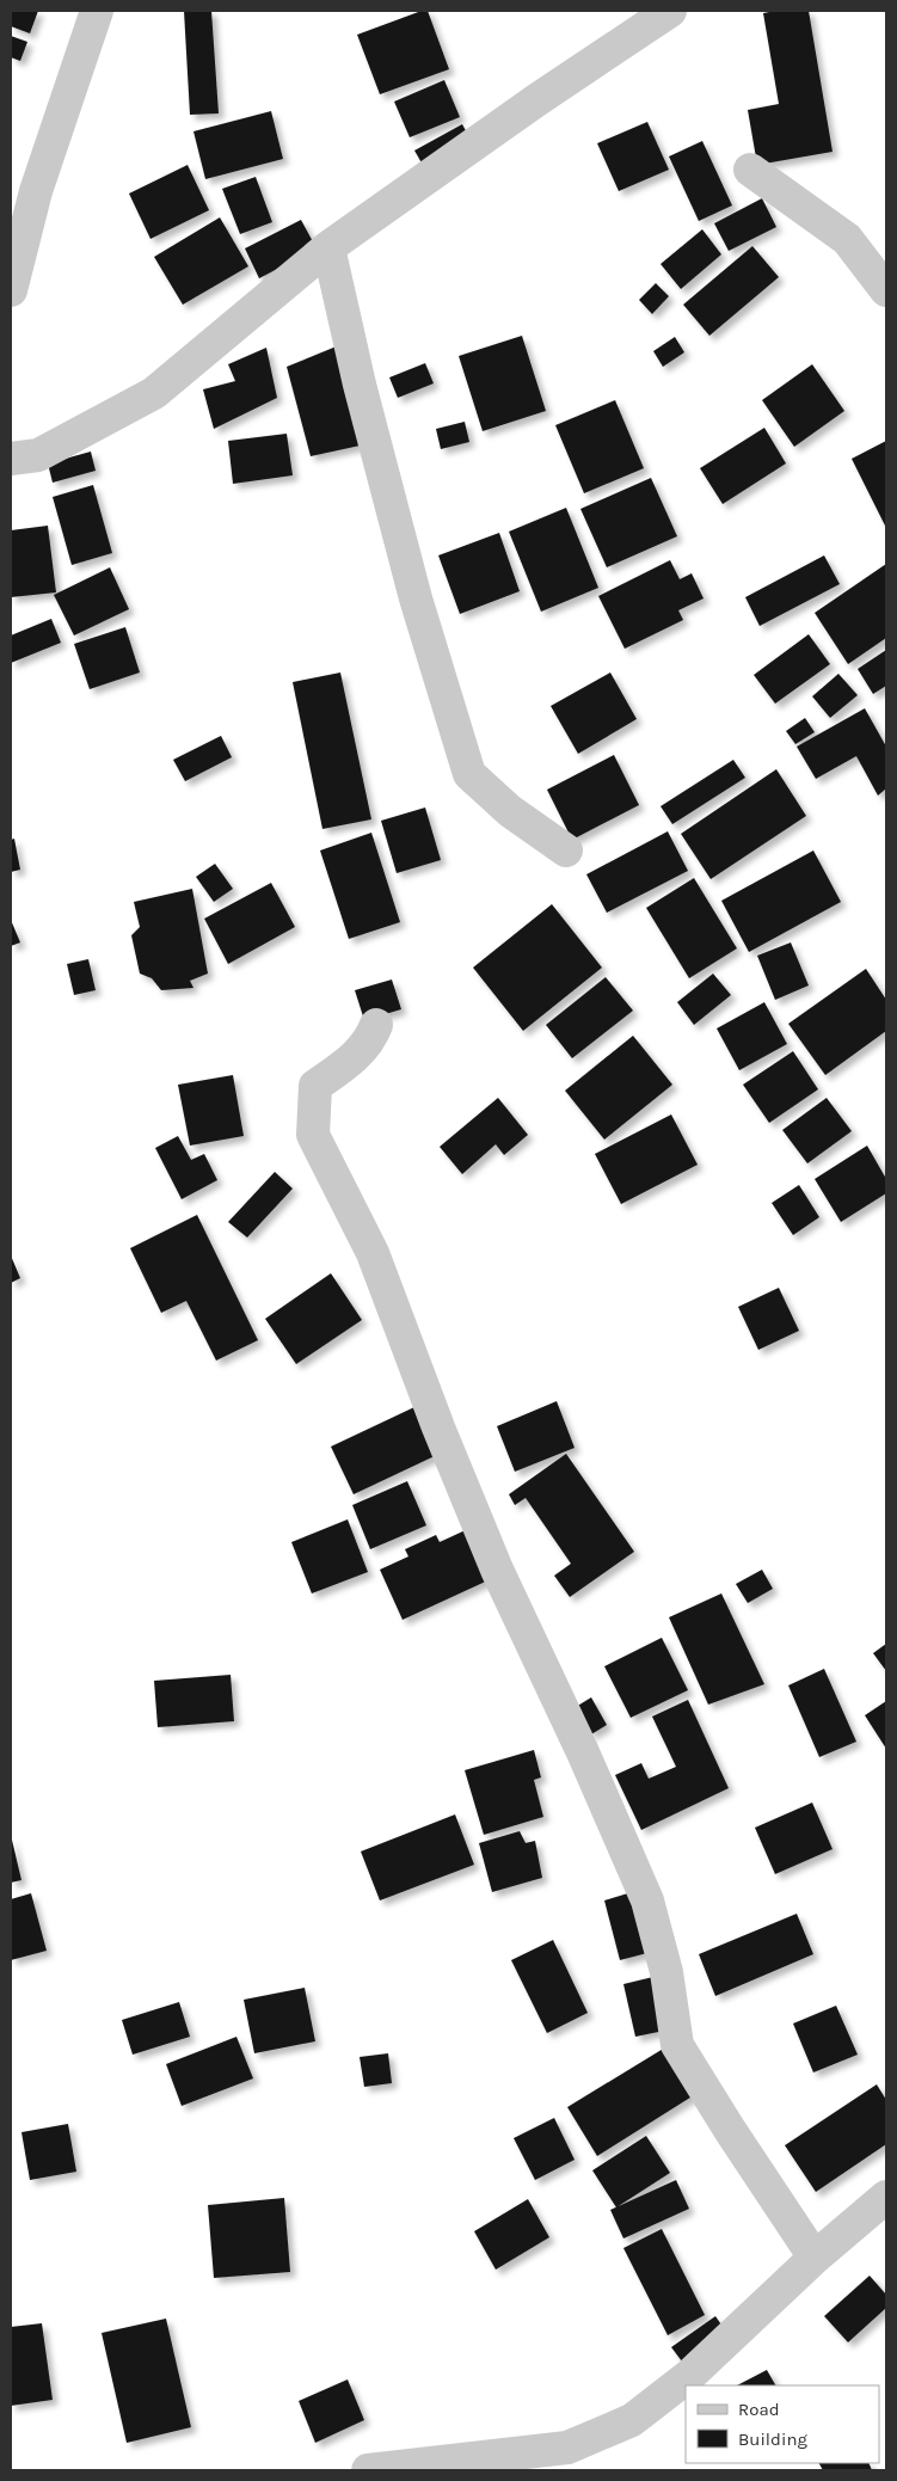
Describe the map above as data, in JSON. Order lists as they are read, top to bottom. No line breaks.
{"legend":["Road","Building"]}
